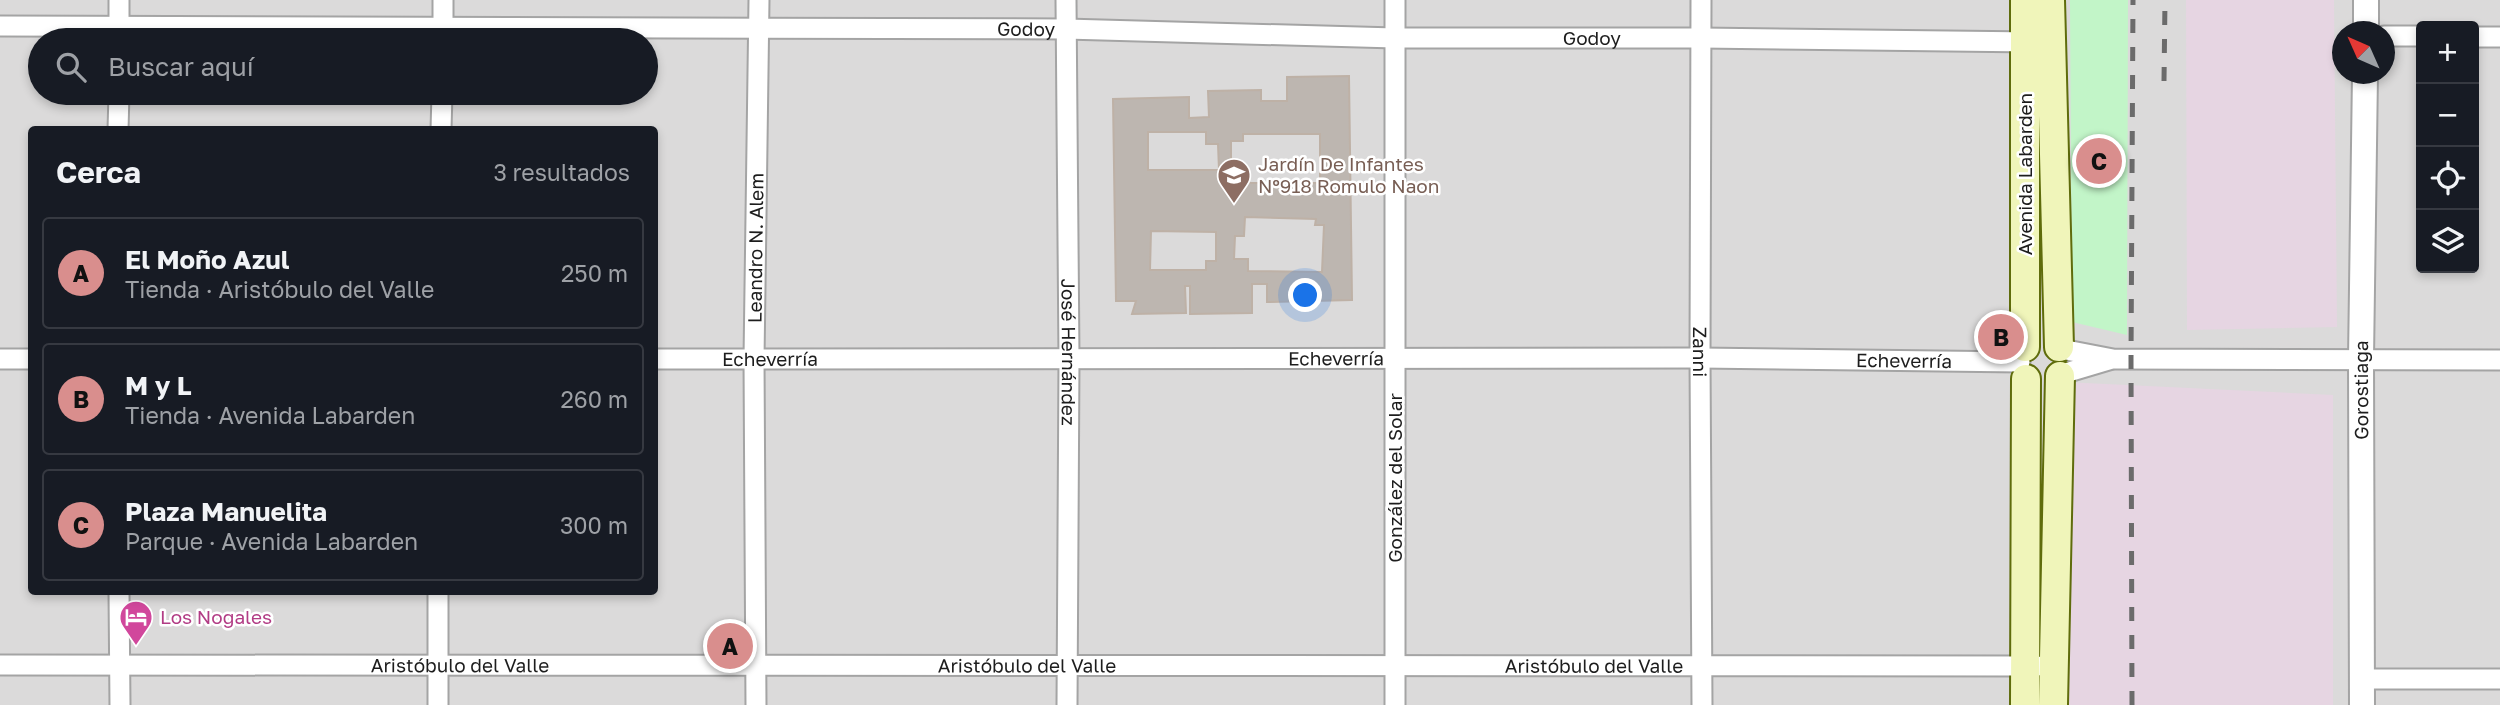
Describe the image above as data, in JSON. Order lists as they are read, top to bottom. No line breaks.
{"streets":{"main road":["Avenida Labarden"],"street":["Godoy","Leandro N. Alem","José Hernández","Zanni","Echeverría","Gorostiaga","González del Solar","Aristóbulo del Valle"]},"crossings":[["Godoy","Avenida Labarden"],["Godoy","Leandro N. Alem"],["Godoy","José Hernández"],["Godoy","Zanni"],["Godoy","González del Solar"],["Avenida Labarden","Echeverría"],["Avenida Labarden","Aristóbulo del Valle"],["Leandro N. Alem","Echeverría"],["Leandro N. Alem","Aristóbulo del Valle"],["José Hernández","Echeverría"],["José Hernández","Aristóbulo del Valle"],["Zanni","Echeverría"],["Zanni","Aristóbulo del Valle"],["Echeverría","González del Solar"],["González del Solar","Aristóbulo del Valle"]],"places":{"school or university":["Jardín De Infantes Nº918 Romulo Naon"],"hotel":["Los Nogales"]},"north":"top left","page":{"map_buttons":["+","−"],"search":"Buscar aquí","heading":["Cerca","3 resultados"],"pins":["C","B","A"],"list":[{"mark":"A","name":"El Moño Azul","note":"Tienda · Aristóbulo del Valle","value":"250 m"},{"mark":"B","name":"M y L","note":"Tienda · Avenida Labarden","value":"260 m"},{"mark":"C","name":"Plaza Manuelita","note":"Parque · Avenida Labarden","value":"300 m"}]}}
